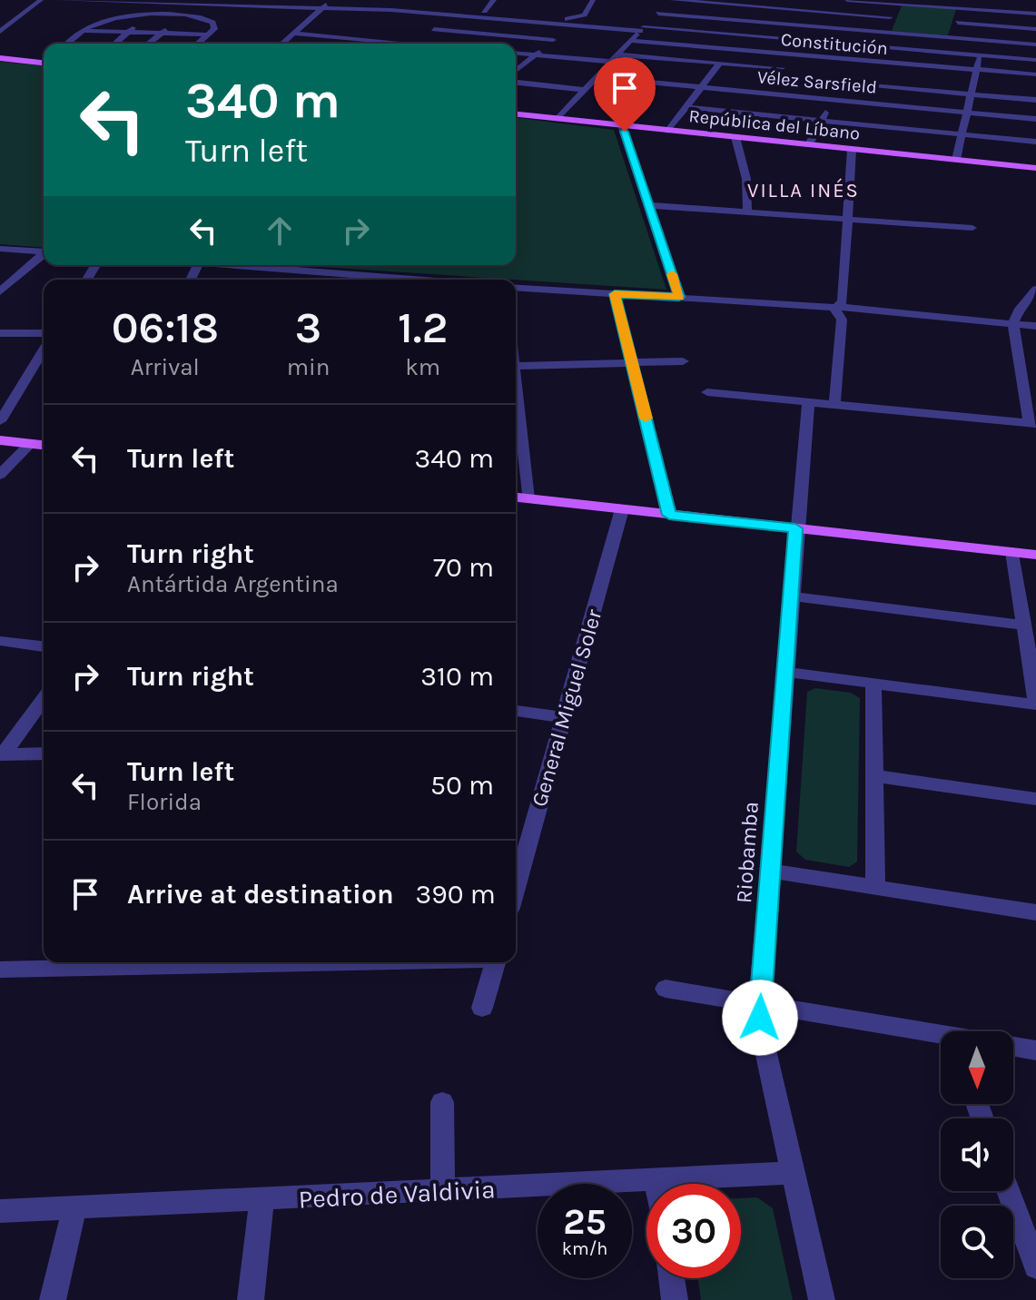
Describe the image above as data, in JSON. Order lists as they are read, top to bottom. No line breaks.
{"streets":{"main road":["República del Líbano"],"street":["Constitución","Vélez Sarsfield","General Miguel Soler","Riobamba","Pedro de Valdivia"]},"crossings":[["Riobamba","Pedro de Valdivia"]],"districts":["VILLA INÉS"],"north":"bottom","page":{"turn":["340 m","Turn left"],"eta":["06:18","Arrival","3","min","1.2","km"],"list":[{"name":"Turn left","value":"340 m"},{"name":"Turn right","note":"Antártida Argentina","value":"70 m"},{"name":"Turn right","value":"310 m"},{"name":"Turn left","note":"Florida","value":"50 m"},{"name":"Arrive at destination","value":"390 m"}],"speed":"25 km/h","limit":"30"}}
